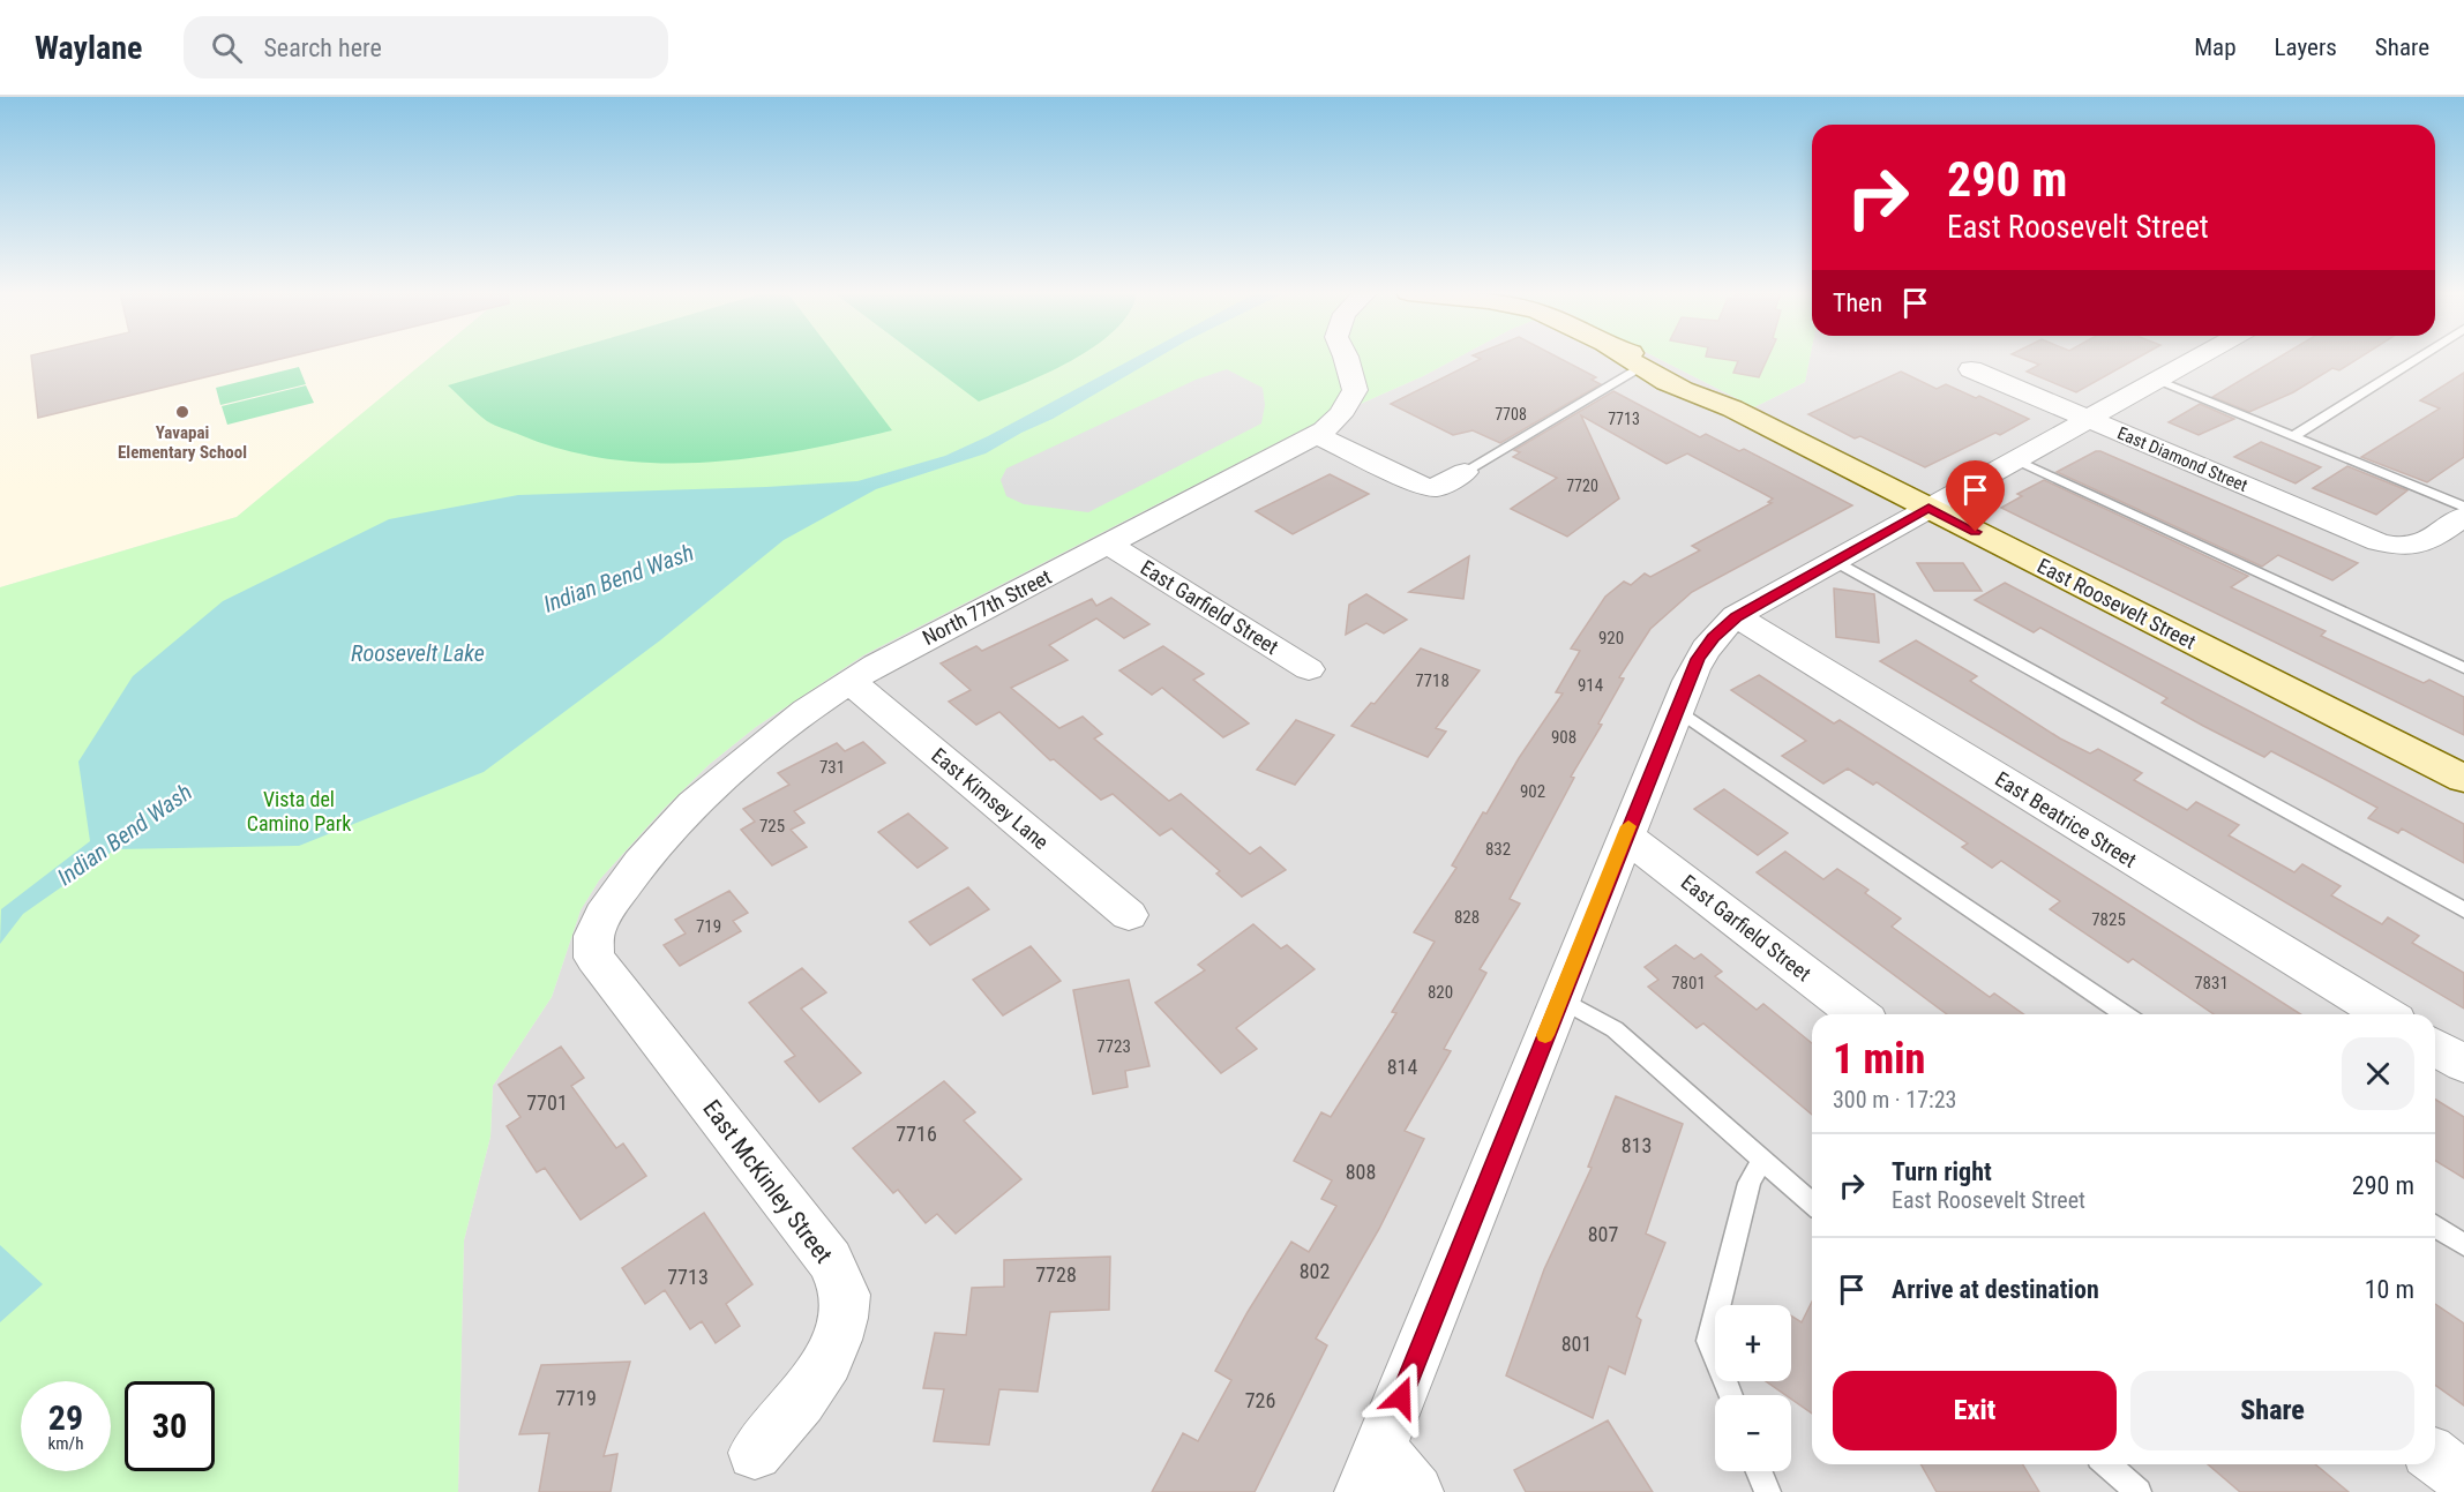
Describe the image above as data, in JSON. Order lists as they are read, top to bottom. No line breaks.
{"streets":{"street":["East Diamond Street","East Roosevelt Street","North 77th Street","East Garfield Street","East Kimsey Lane","East Beatrice Street","East McKinley Street"]},"crossings":[["North 77th Street","East Garfield Street"],["North 77th Street","East Kimsey Lane"],["North 77th Street","East McKinley Street"]],"water":["Indian Bend Wash","Roosevelt Lake"],"parks":["Vista del Camino Park"],"places":["Yavapai Elementary School"],"house_numbers":["7708","7713","7720","920","7718","914","908","731","902","725","832","828","7825","719","7801","7831","820","7723","814","7701","7716","813","808","807","802","7728","7713","801","7719","726"],"page":{"header":"Waylane","search":"Search here","nav":["Map","Layers","Share"],"turn":["290 m","East Roosevelt Street"],"then":"Then","heading":["1 min","300 m · 17:23"],"list":[{"name":"Turn right","note":"East Roosevelt Street","value":"290 m"},{"name":"Arrive at destination","value":"10 m"}],"map_buttons":["+","−"],"buttons":["Exit","Share"],"speed":"29 km/h","limit":"30"}}
